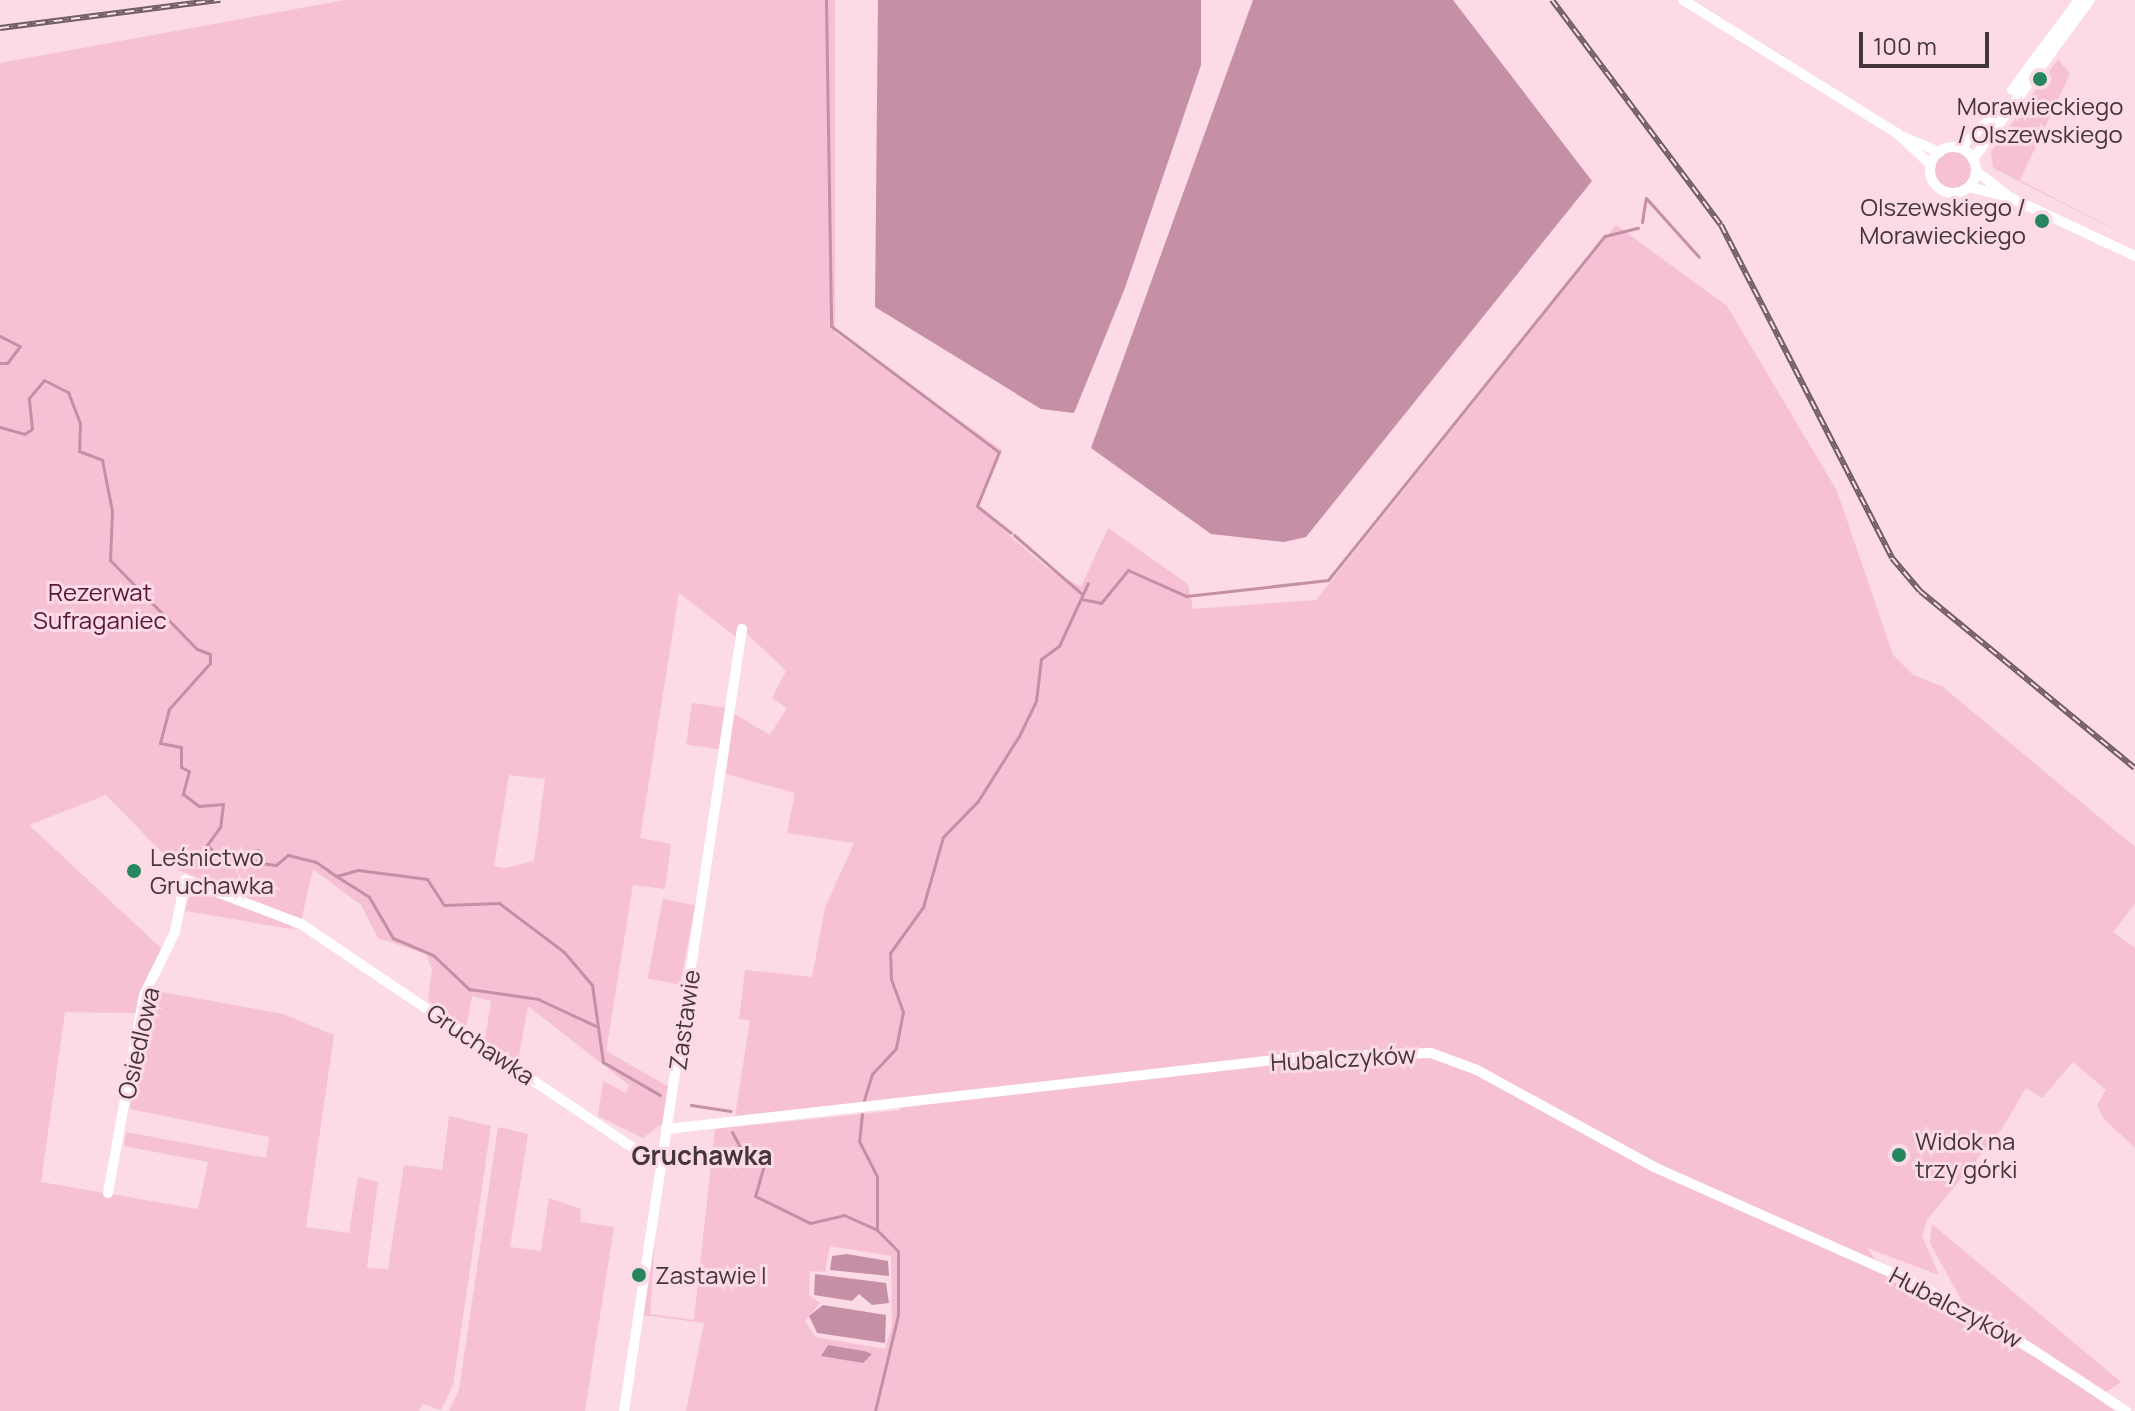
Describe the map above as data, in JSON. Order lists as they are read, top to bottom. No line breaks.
{"streets":{"street":["Zastawie","Osiedlowa","Gruchawka","Hubalczyków"]},"crossings":[["Zastawie","Gruchawka"],["Zastawie","Hubalczyków"],["Osiedlowa","Gruchawka"]],"districts":["Gruchawka"],"parks":["Rezerwat Sufraganiec"],"places":["Morawieckiego / Olszewskiego","Olszewskiego / Morawieckiego","Leśnictwo Gruchawka","Widok na trzy górki","Zastawie I"],"scale_bar":"100 m"}
